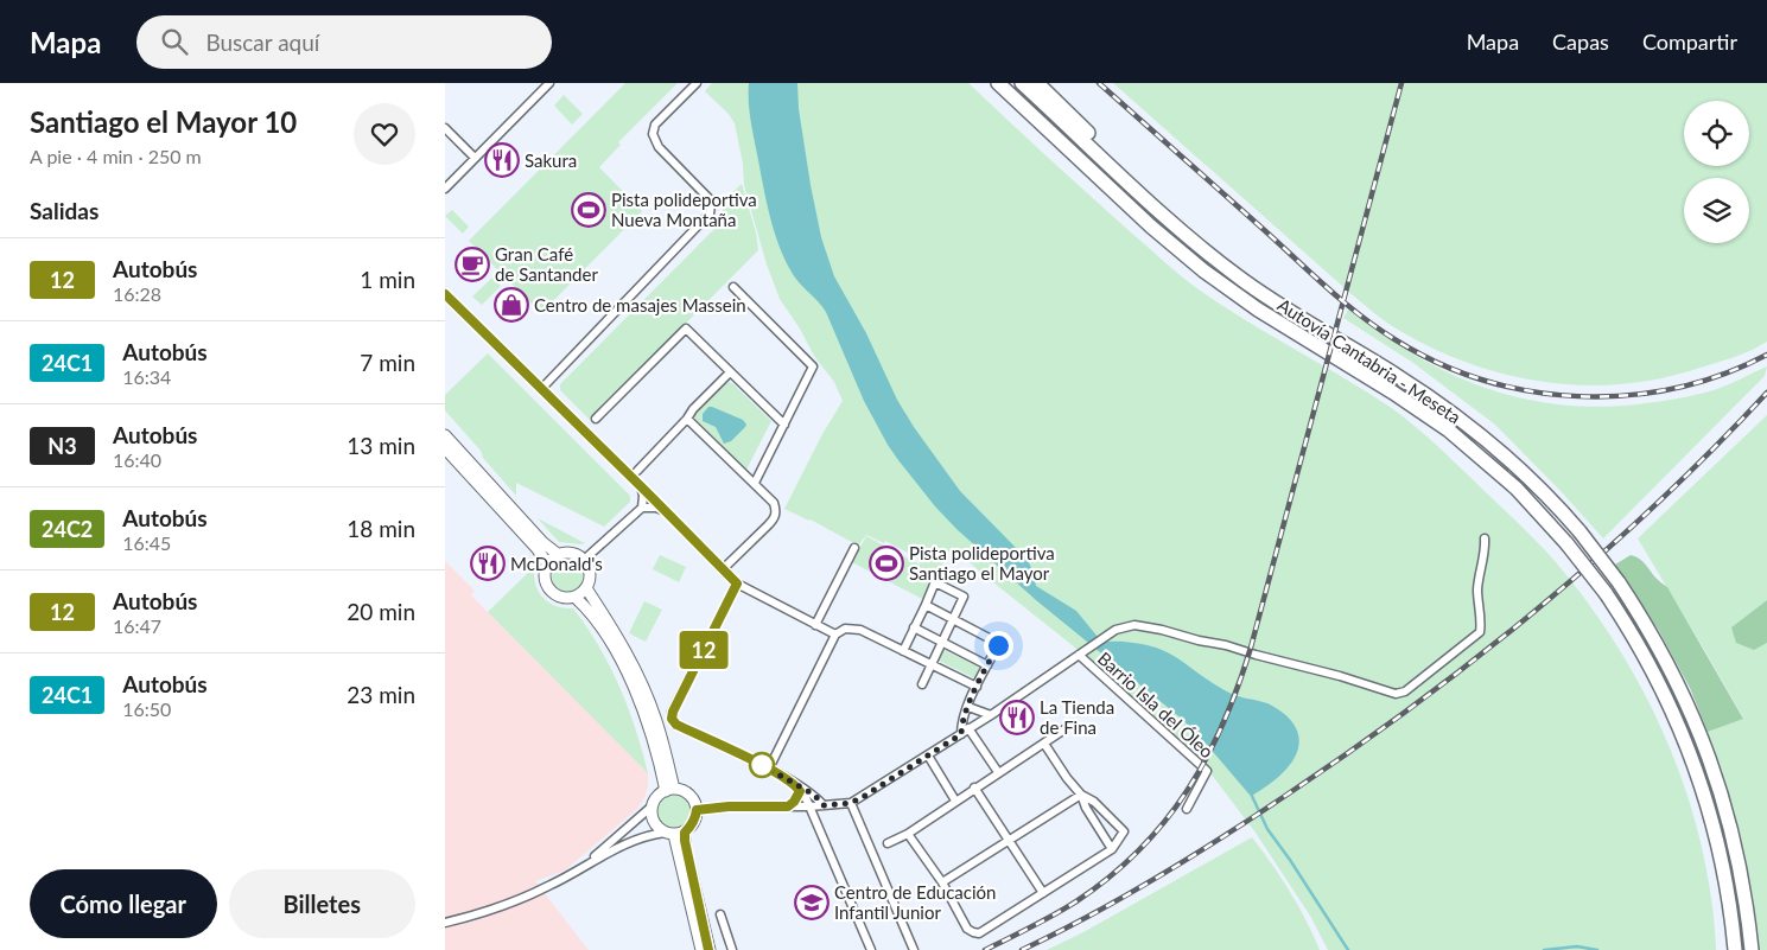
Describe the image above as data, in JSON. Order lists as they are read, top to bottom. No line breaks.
{"streets":{"highway":["Autovía Cantabria - Meseta"],"street":["Barrio Isla del Óleo"]},"places":{"restaurant":["Sakura","McDonald's","La Tienda de Fina"],"sports":["Pista polideportiva Nueva Montaña","Pista polideportiva Santiago el Mayor"],"cafe":["Gran Café de Santander"],"shop":["Centro de masajes Massein"],"school or university":["Centro de Educación Infantil Junior"]},"lines":["bus line 12"],"page":{"header":"Mapa","search":"Buscar aquí","nav":["Mapa","Capas","Compartir"],"heading":[["Santiago el Mayor 10","A pie · 4 min · 250 m"],"Salidas"],"on_map":"12","list":[{"mark":"12","name":"Autobús","note":"16:28","value":"1 min"},{"mark":"24C1","name":"Autobús","note":"16:34","value":"7 min"},{"mark":"N3","name":"Autobús","note":"16:40","value":"13 min"},{"mark":"24C2","name":"Autobús","note":"16:45","value":"18 min"},{"mark":"12","name":"Autobús","note":"16:47","value":"20 min"},{"mark":"24C1","name":"Autobús","note":"16:50","value":"23 min"}],"buttons":["Cómo llegar","Billetes"]}}
